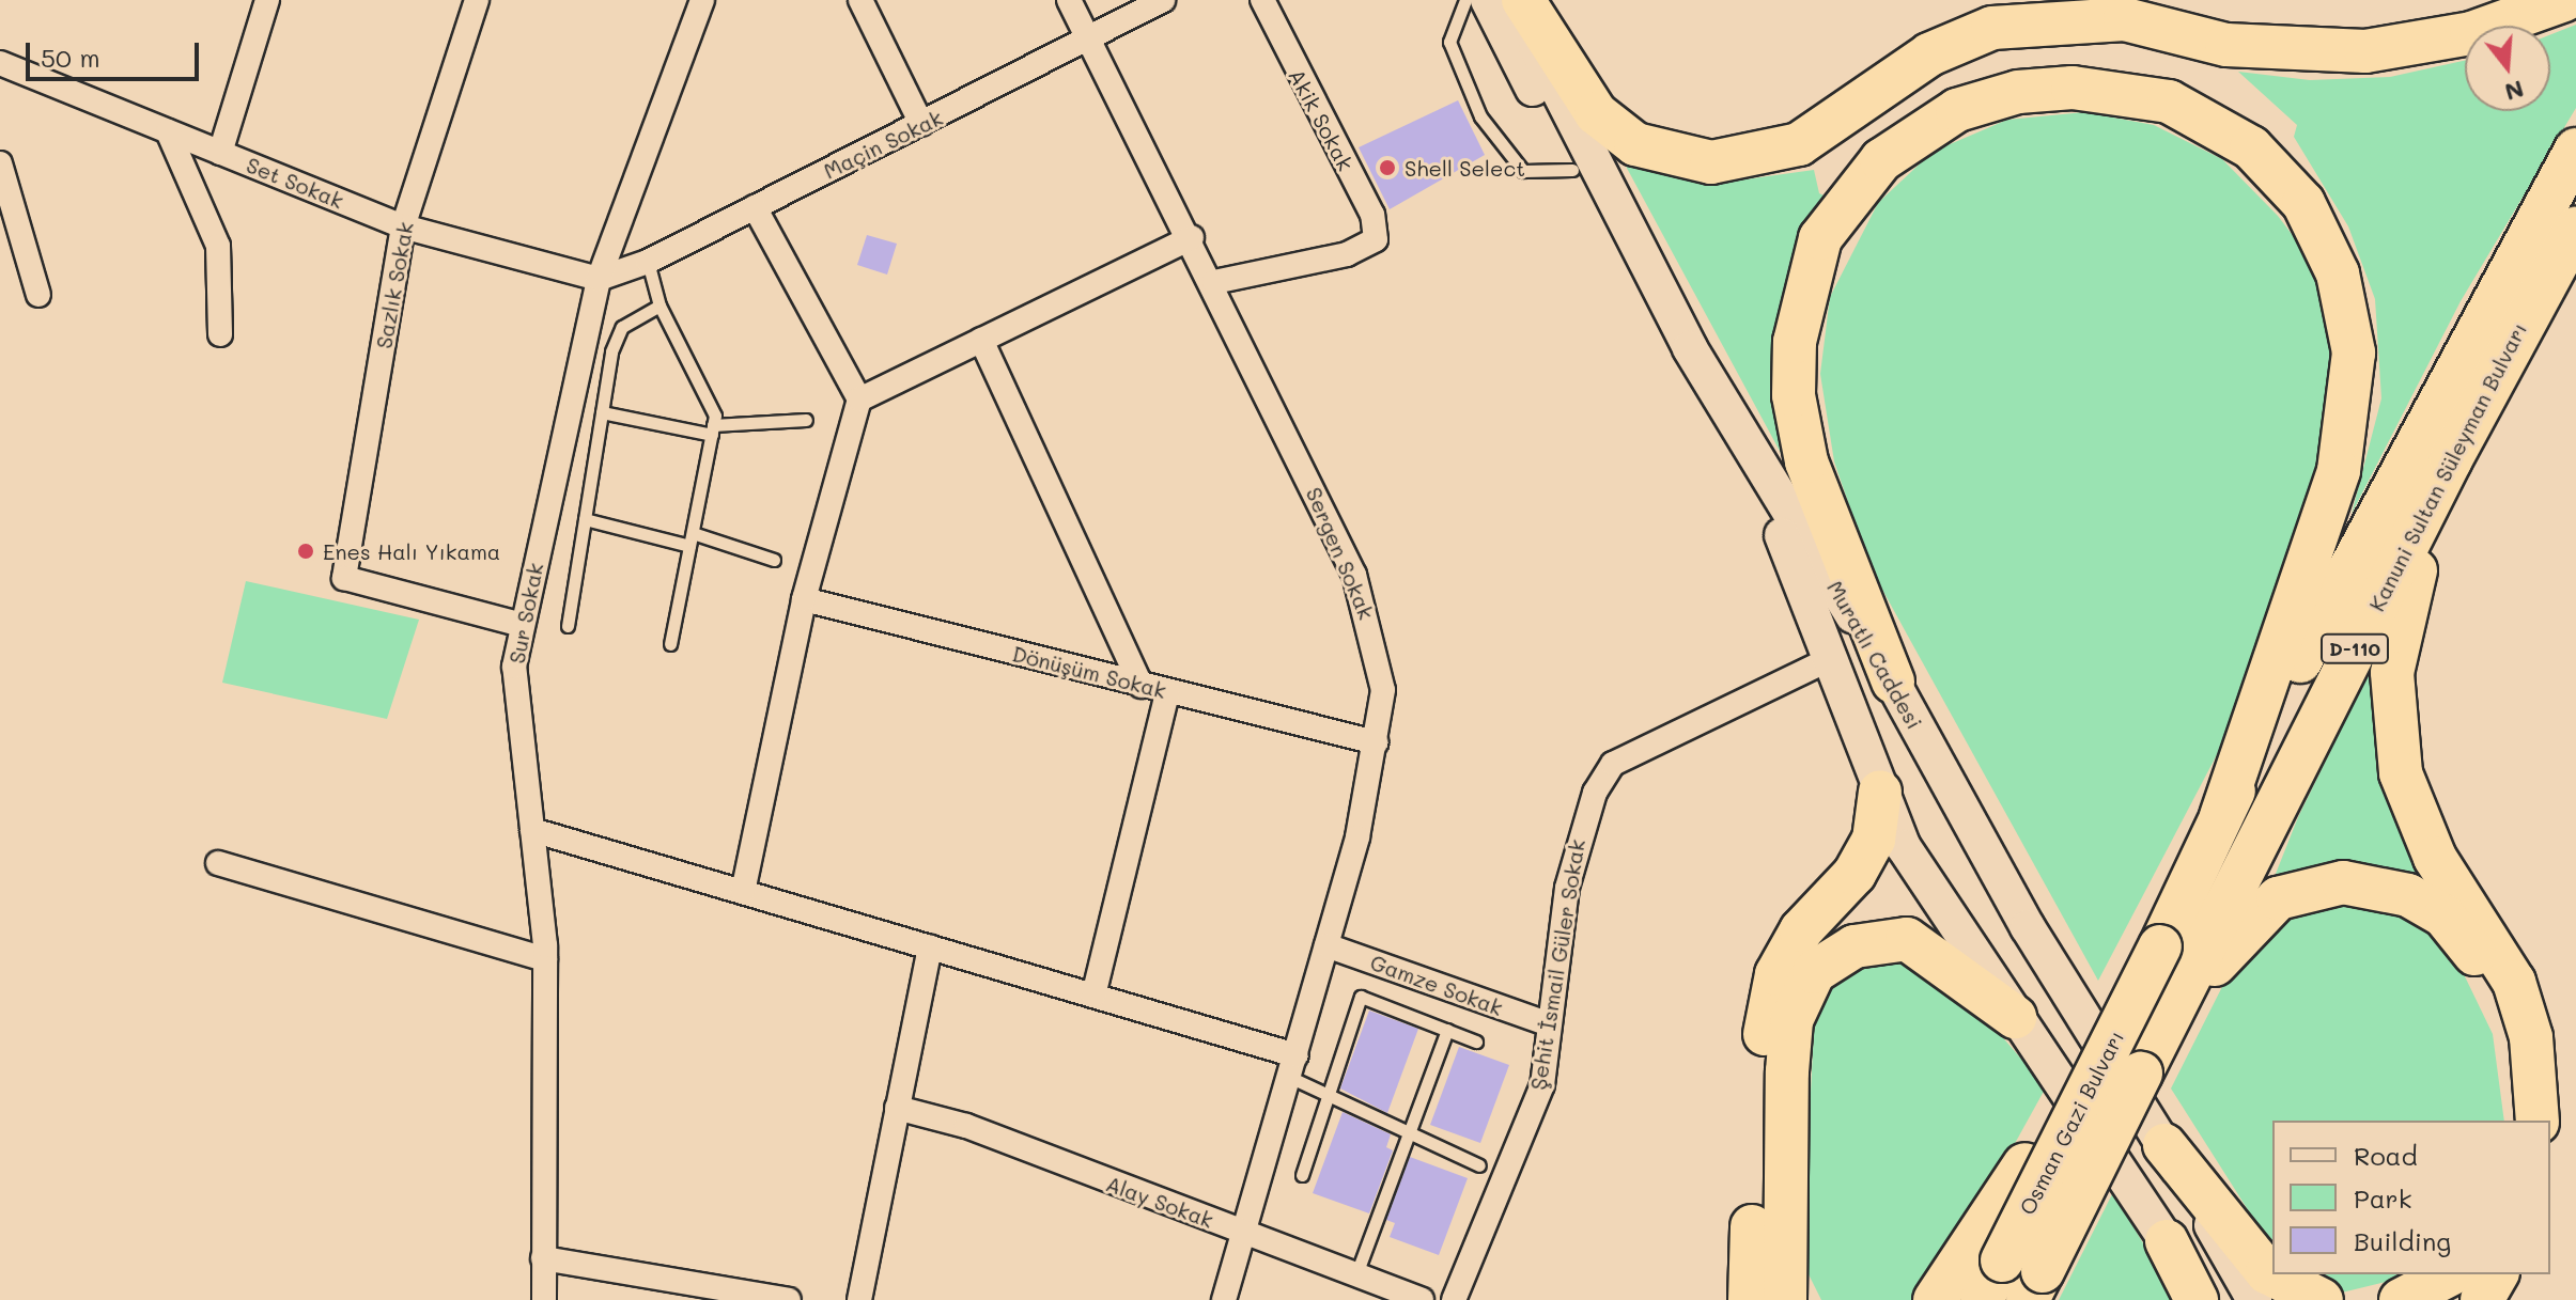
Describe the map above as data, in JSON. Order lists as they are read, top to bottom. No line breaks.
{"streets":{"highway":["Kanuni Sultan Süleyman Bulvarı","D-110","Osman Gazi Bulvarı"],"main road":["Muratlı Caddesi"],"street":["Akik Sokak","Maçin Sokak","Set Sokak","Sazlık Sokak","Sergen Sokak","Sur Sokak","Dönüşüm Sokak","Şehit İsmail Güler Sokak","Gamze Sokak","Alay Sokak"]},"crossings":[["Akik Sokak","Sergen Sokak"],["Maçin Sokak","Set Sokak"],["Maçin Sokak","Sergen Sokak"],["Maçin Sokak","Sur Sokak"],["Set Sokak","Sazlık Sokak"],["Set Sokak","Sur Sokak"],["Sazlık Sokak","Sur Sokak"],["Kanuni Sultan Süleyman Bulvarı","Osman Gazi Bulvarı"],["Sergen Sokak","Dönüşüm Sokak"],["Sergen Sokak","Gamze Sokak"],["Sergen Sokak","Alay Sokak"],["Muratlı Caddesi","Şehit İsmail Güler Sokak"],["Şehit İsmail Güler Sokak","Gamze Sokak"]],"places":["Shell Select","Enes Halı Yıkama"],"legend":["Road","Park","Building"],"scale_bar":"50 m","north":"bottom"}
